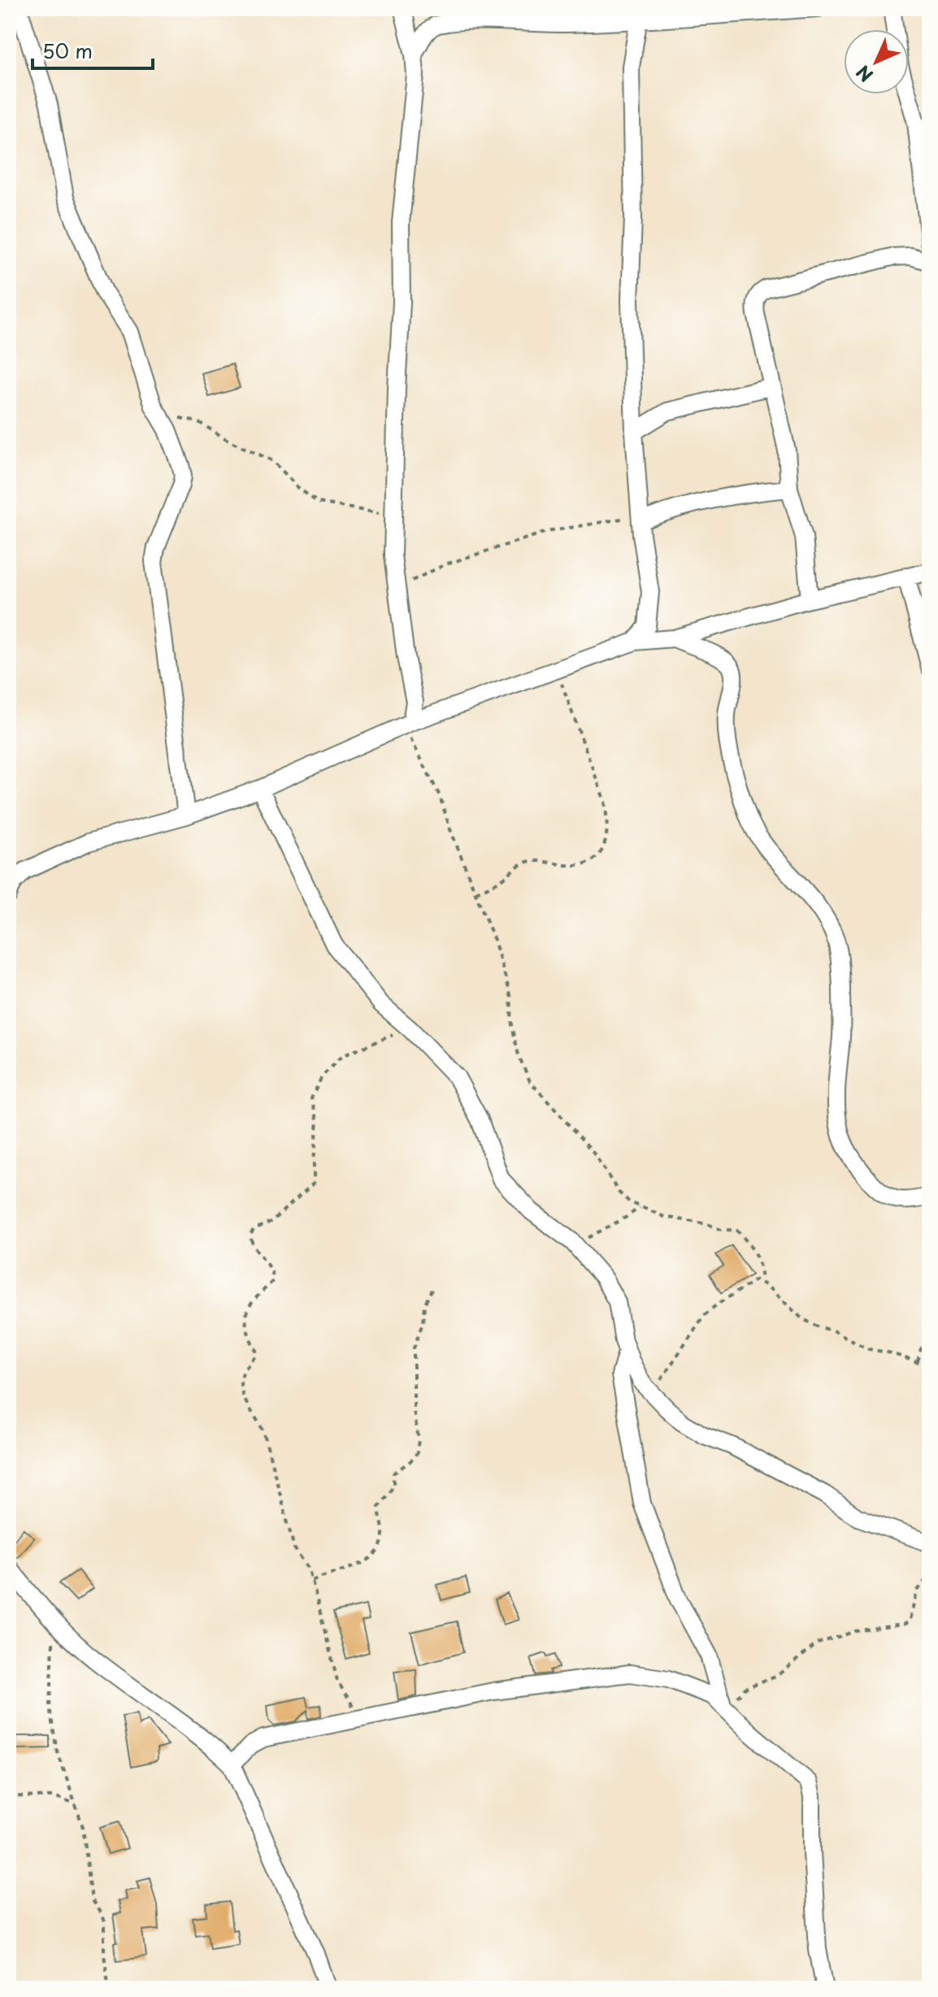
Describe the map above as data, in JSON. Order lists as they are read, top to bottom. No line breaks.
{"scale_bar":"50 m","north":"bottom left"}
